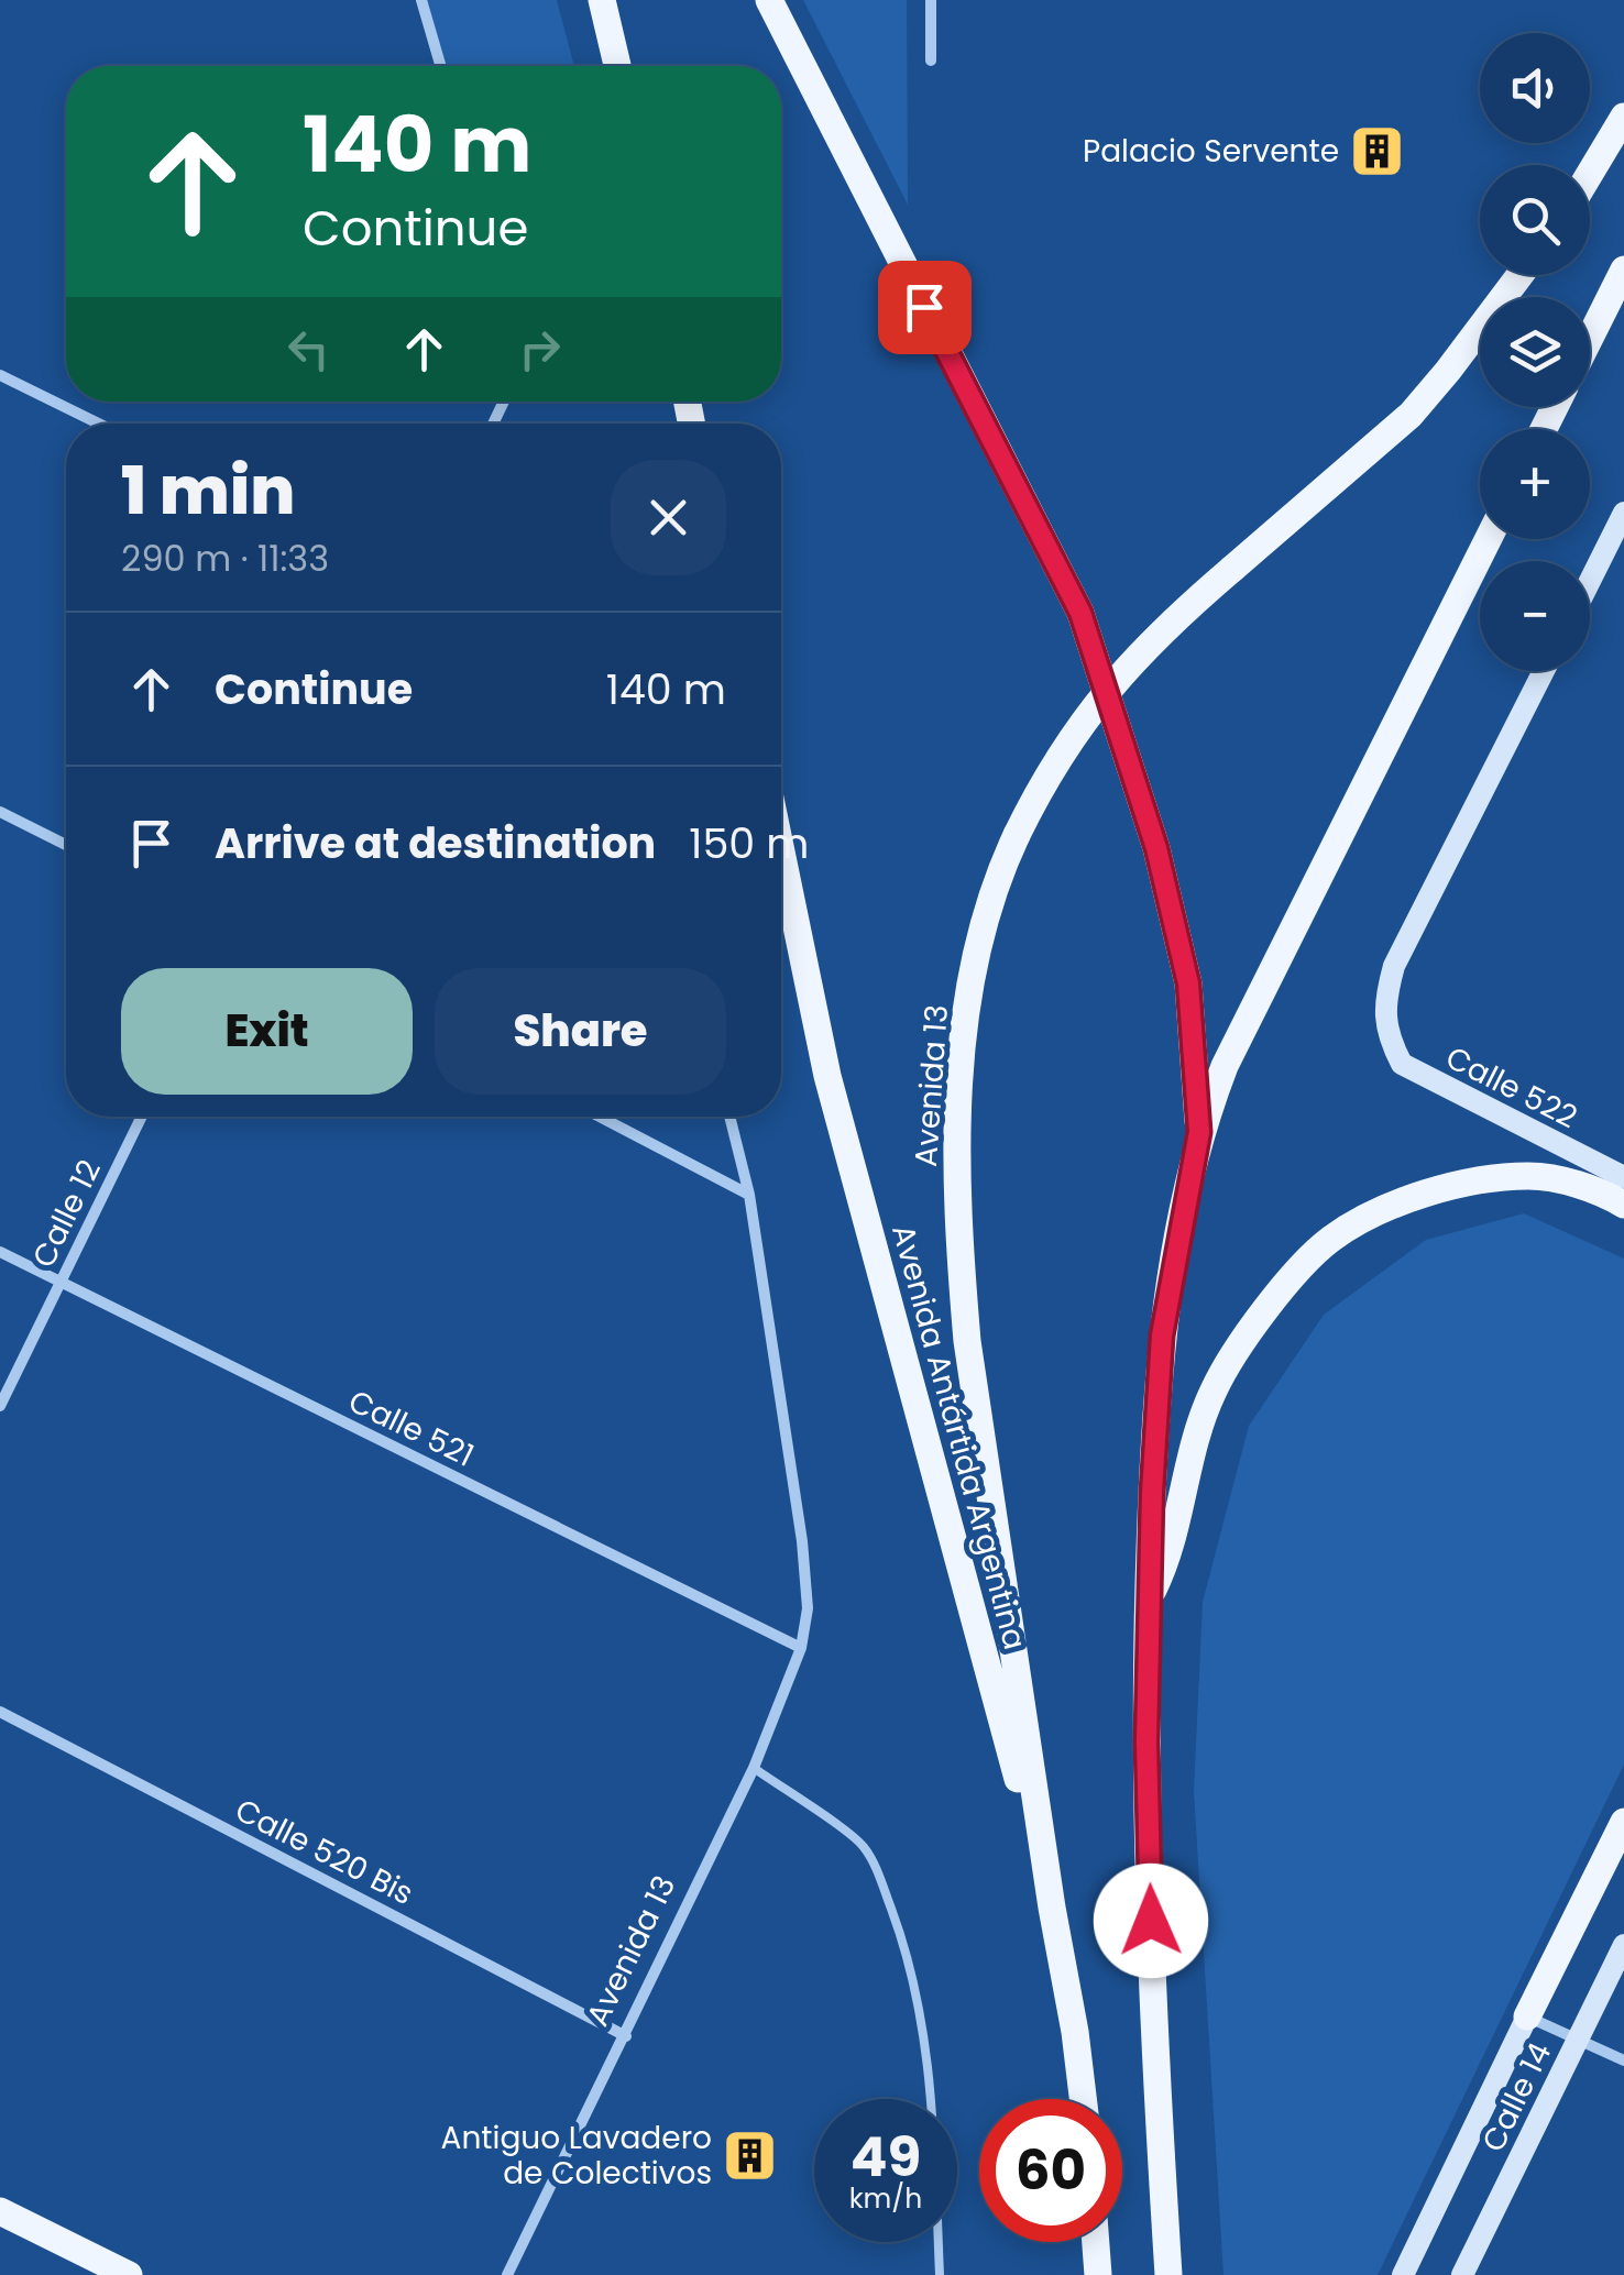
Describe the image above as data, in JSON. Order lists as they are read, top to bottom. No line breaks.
{"streets":{"main road":["Avenida 13","Avenida Antártida Argentina"],"street":["Calle 522","Calle 12","Calle 521","Calle 520 Bis","Calle 14"]},"crossings":[["Avenida 13","Calle 521"],["Avenida 13","Avenida Antártida Argentina"],["Avenida 13","Calle 520 Bis"],["Calle 12","Calle 521"]],"places":{"building":["Palacio Servente","Antiguo Lavadero de Colectivos"]},"page":{"map_buttons":["+","−"],"turn":["140 m","Continue"],"heading":["1 min","290 m · 11:33"],"list":[{"name":"Continue","value":"140 m"},{"name":"Arrive at destination","value":"150 m"}],"buttons":["Exit","Share"],"speed":"49 km/h","limit":"60"}}
